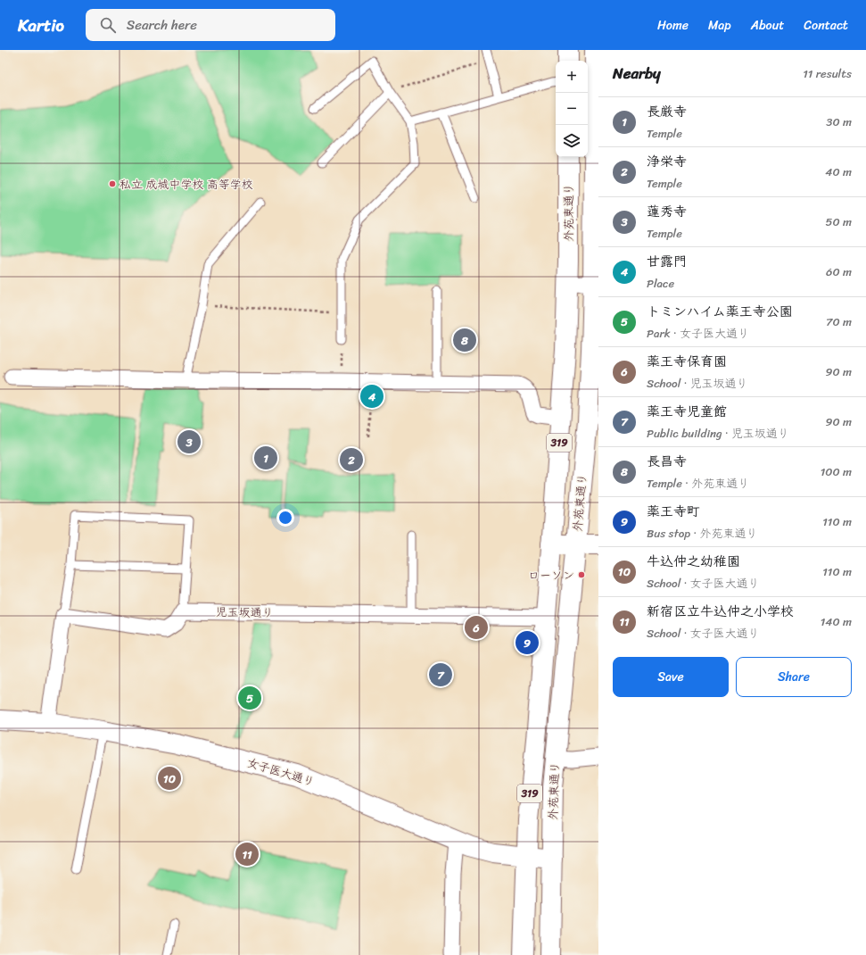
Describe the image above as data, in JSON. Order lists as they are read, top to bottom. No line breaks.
{"streets":{"main road":["外苑東通り","319","女子医大通り"],"street":["児玉坂通り"]},"crossings":[["外苑東通り","児玉坂通り"],["外苑東通り","女子医大通り"]],"places":["私立 成城中学校 高等学校","ローソン"],"page":{"header":"Kartio","search":"Search here","nav":["Home","Map","About","Contact"],"heading":["Nearby","11 results"],"map_buttons":["+","−"],"list":[{"mark":"1","name":"長厳寺","note":"Temple","value":"30 m"},{"mark":"2","name":"浄栄寺","note":"Temple","value":"40 m"},{"mark":"3","name":"蓮秀寺","note":"Temple","value":"50 m"},{"mark":"4","name":"甘露門","note":"Place","value":"60 m"},{"mark":"5","name":"トミンハイム薬王寺公園","note":"Park · 女子医大通り","value":"70 m"},{"mark":"6","name":"薬王寺保育園","note":"School · 児玉坂通り","value":"90 m"},{"mark":"7","name":"薬王寺児童館","note":"Public building · 児玉坂通り","value":"90 m"},{"mark":"8","name":"長昌寺","note":"Temple · 外苑東通り","value":"100 m"},{"mark":"9","name":"薬王寺町","note":"Bus stop · 外苑東通り","value":"110 m"},{"mark":"10","name":"牛込仲之幼稚園","note":"School · 女子医大通り","value":"110 m"},{"mark":"11","name":"新宿区立牛込仲之小学校","note":"School · 女子医大通り","value":"140 m"}],"pins":["8","4","3","1","2","6","9","7","5","10","11"],"buttons":["Save","Share"]}}
